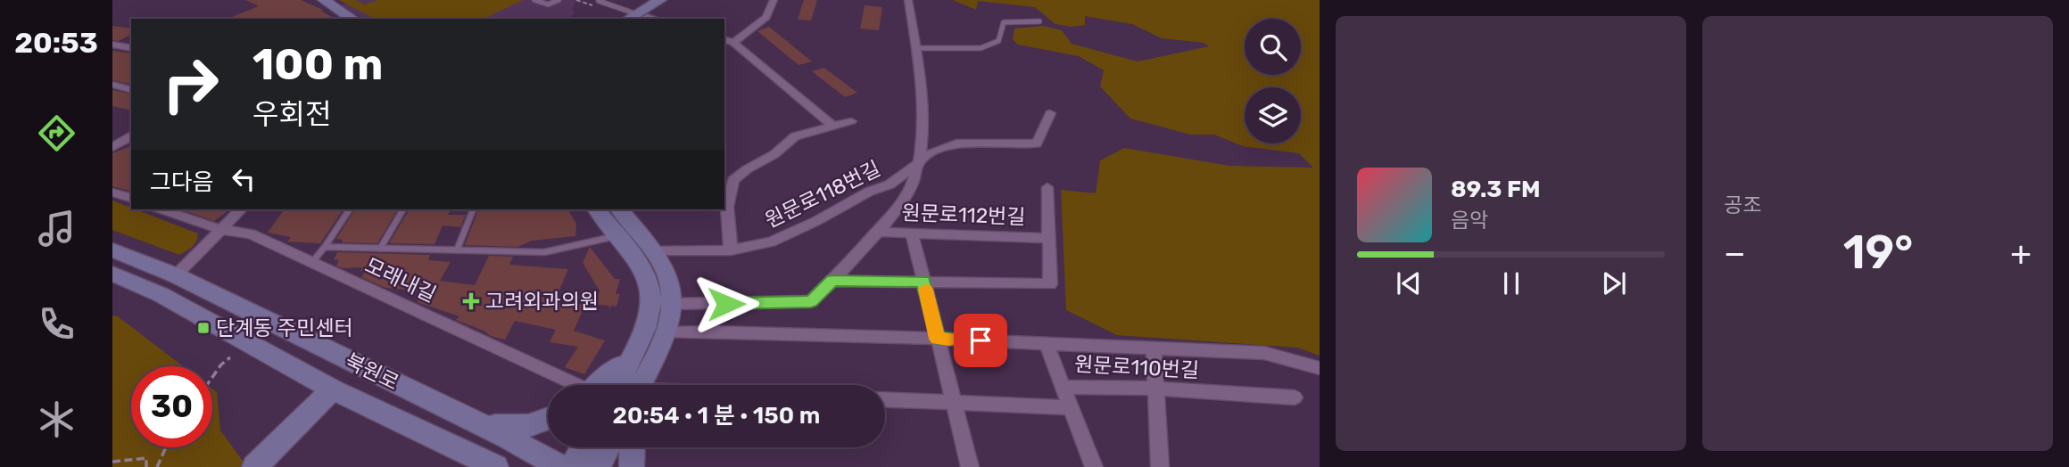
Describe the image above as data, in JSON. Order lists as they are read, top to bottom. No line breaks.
{"streets":{"street":["원문로118번길","원문로112번길","모래내길","원문로110번길","북원로"]},"crossings":[["원문로118번길","원문로112번길"]],"places":{"health":["고려외과의원"],"transit":["단계동 주민센터"]},"page":{"tabs":"20:53","tile":"공조","turn":["100 m","우회전"],"then":"그다음","song":["89.3 FM","음악"],"heat":["−","19°","+"],"limit":"30","trip":"20:54 · 1 분 · 150 m"}}
